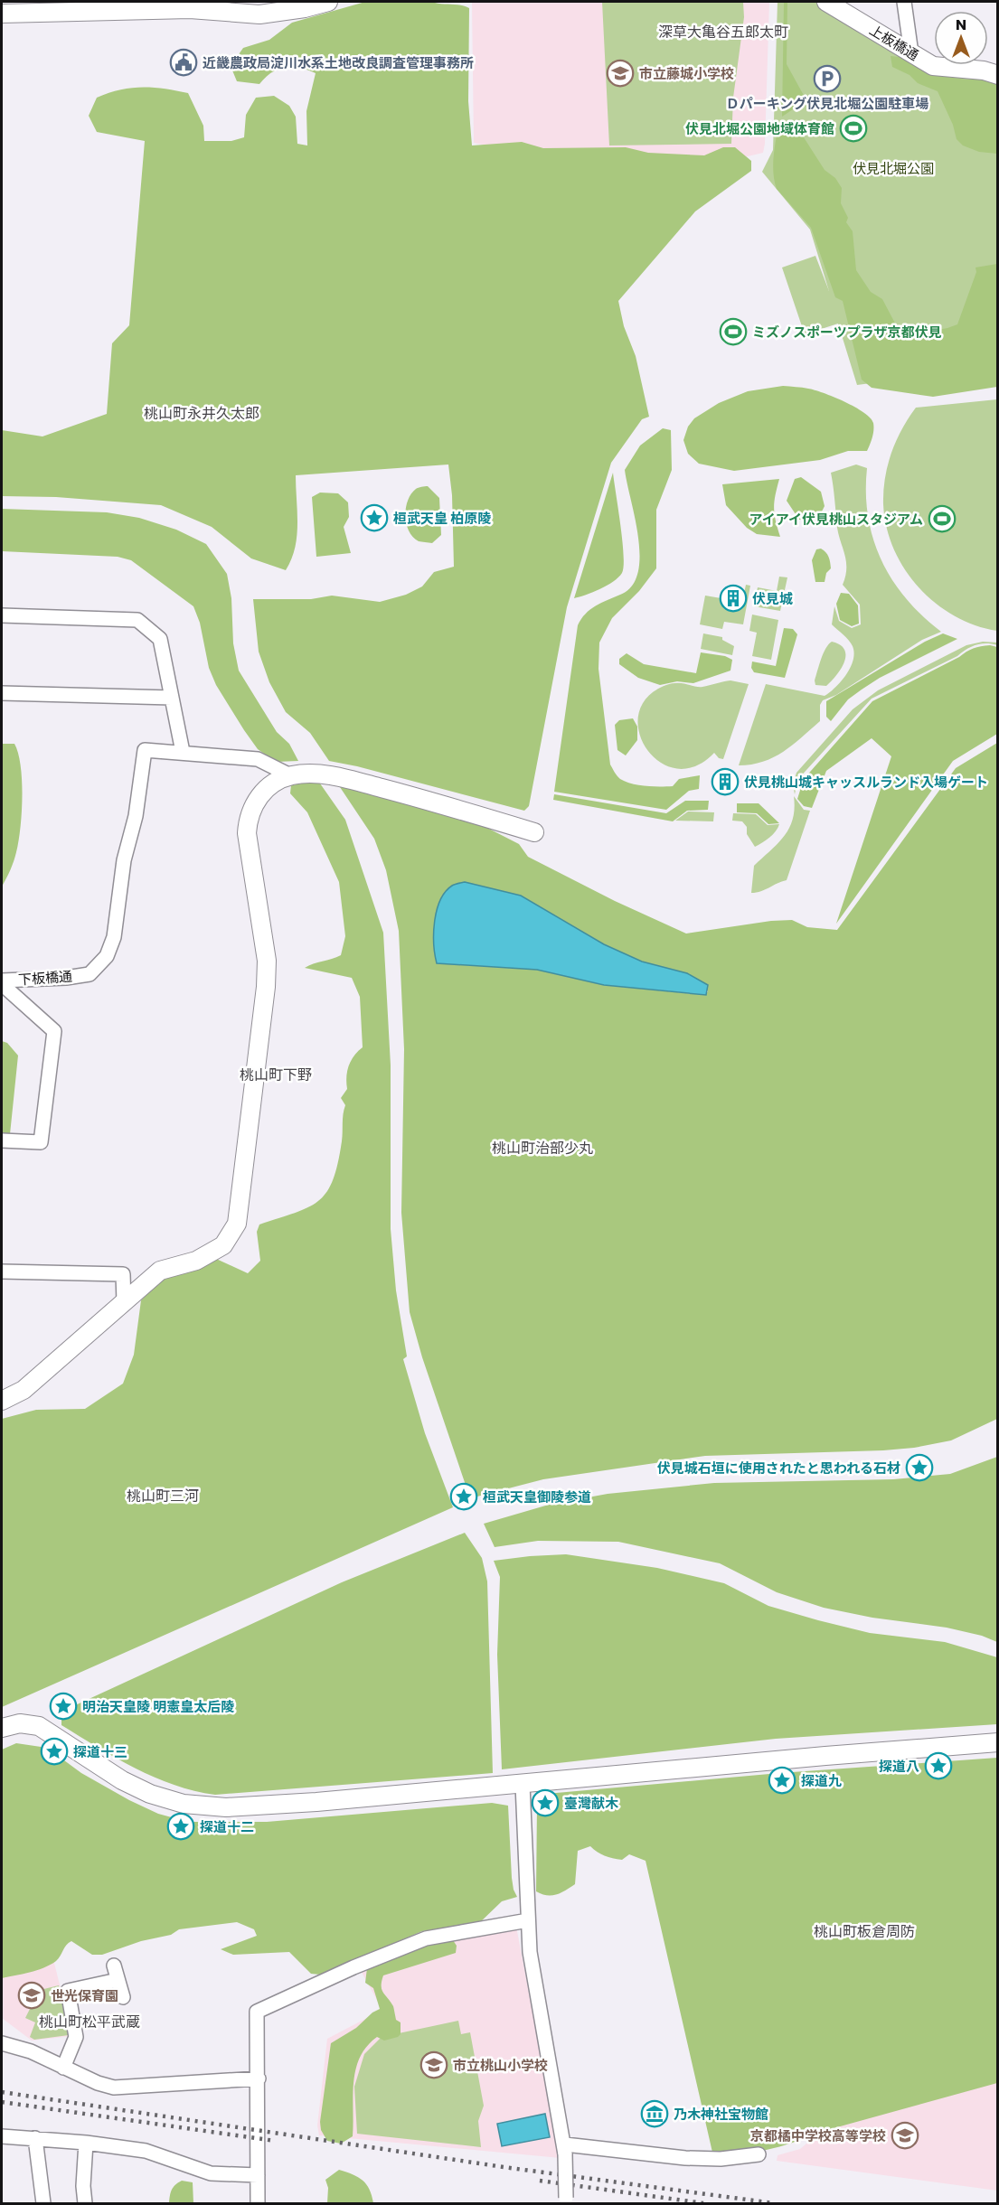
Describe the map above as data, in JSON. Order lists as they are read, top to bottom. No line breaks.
{"streets":{"street":["上板橋通","下板橋通"]},"districts":["深草大亀谷五郎太町","桃山町永井久太郎","桃山町下野","桃山町治部少丸","桃山町三河","桃山町板倉周防","桃山町松平武蔵"],"parks":["伏見北堀公園"],"places":{"public building":["近畿農政局淀川水系土地改良調査管理事務所"],"school or university":["市立藤城小学校","世光保育園","市立桃山小学校","京都橘中学校高等学校"],"parking":["Ｄパーキング伏見北堀公園駐車場"],"sports":["伏見北堀公園地域体育館","ミズノスポーツプラザ京都伏見","アイアイ伏見桃山スタジアム"],"place":["桓武天皇 柏原陵","伏見城石垣に使用されたと思われる石材","桓武天皇御陵参道","明治天皇陵 明憲皇太后陵","探道十三","探道八","探道九","臺灣献木","探道十二"],"building":["伏見城","伏見桃山城キャッスルランド入場ゲート"],"museum":["乃木神社宝物館"]},"north":"top"}
